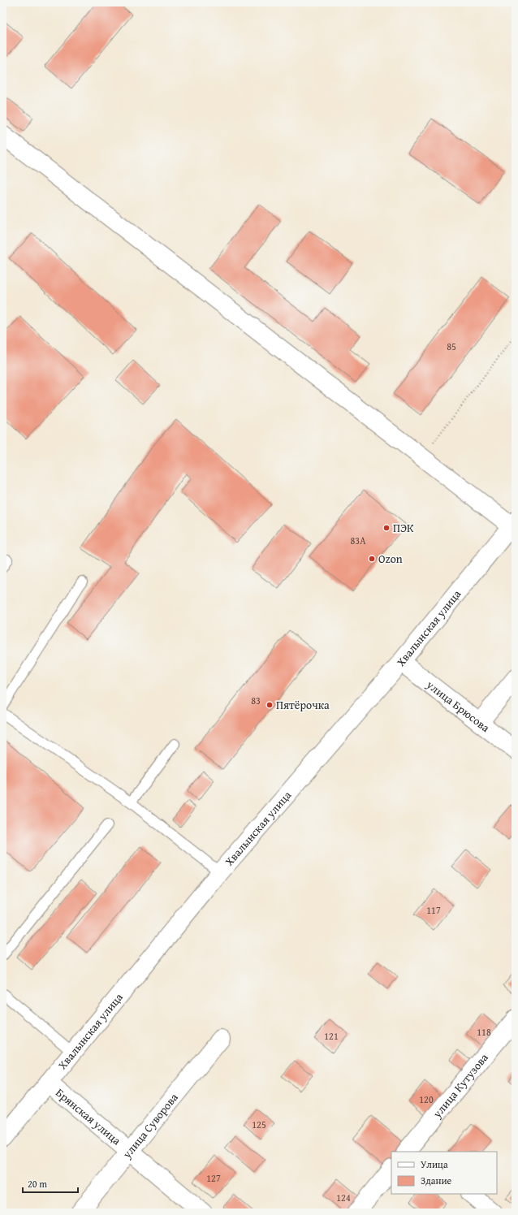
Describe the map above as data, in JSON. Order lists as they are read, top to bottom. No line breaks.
{"streets":{"street":["Хвалынская улица","улица Брюсова","улица Кутузова","Брянская улица","улица Суворова"]},"crossings":[["Хвалынская улица","улица Брюсова"],["Хвалынская улица","Брянская улица"],["Брянская улица","улица Суворова"]],"places":["ПЭК","Ozon","Пятёрочка"],"house_numbers":["85","83А","83","117","118","121","120","125","127","124"],"legend":["Улица","Здание"],"scale_bar":"20 m"}
